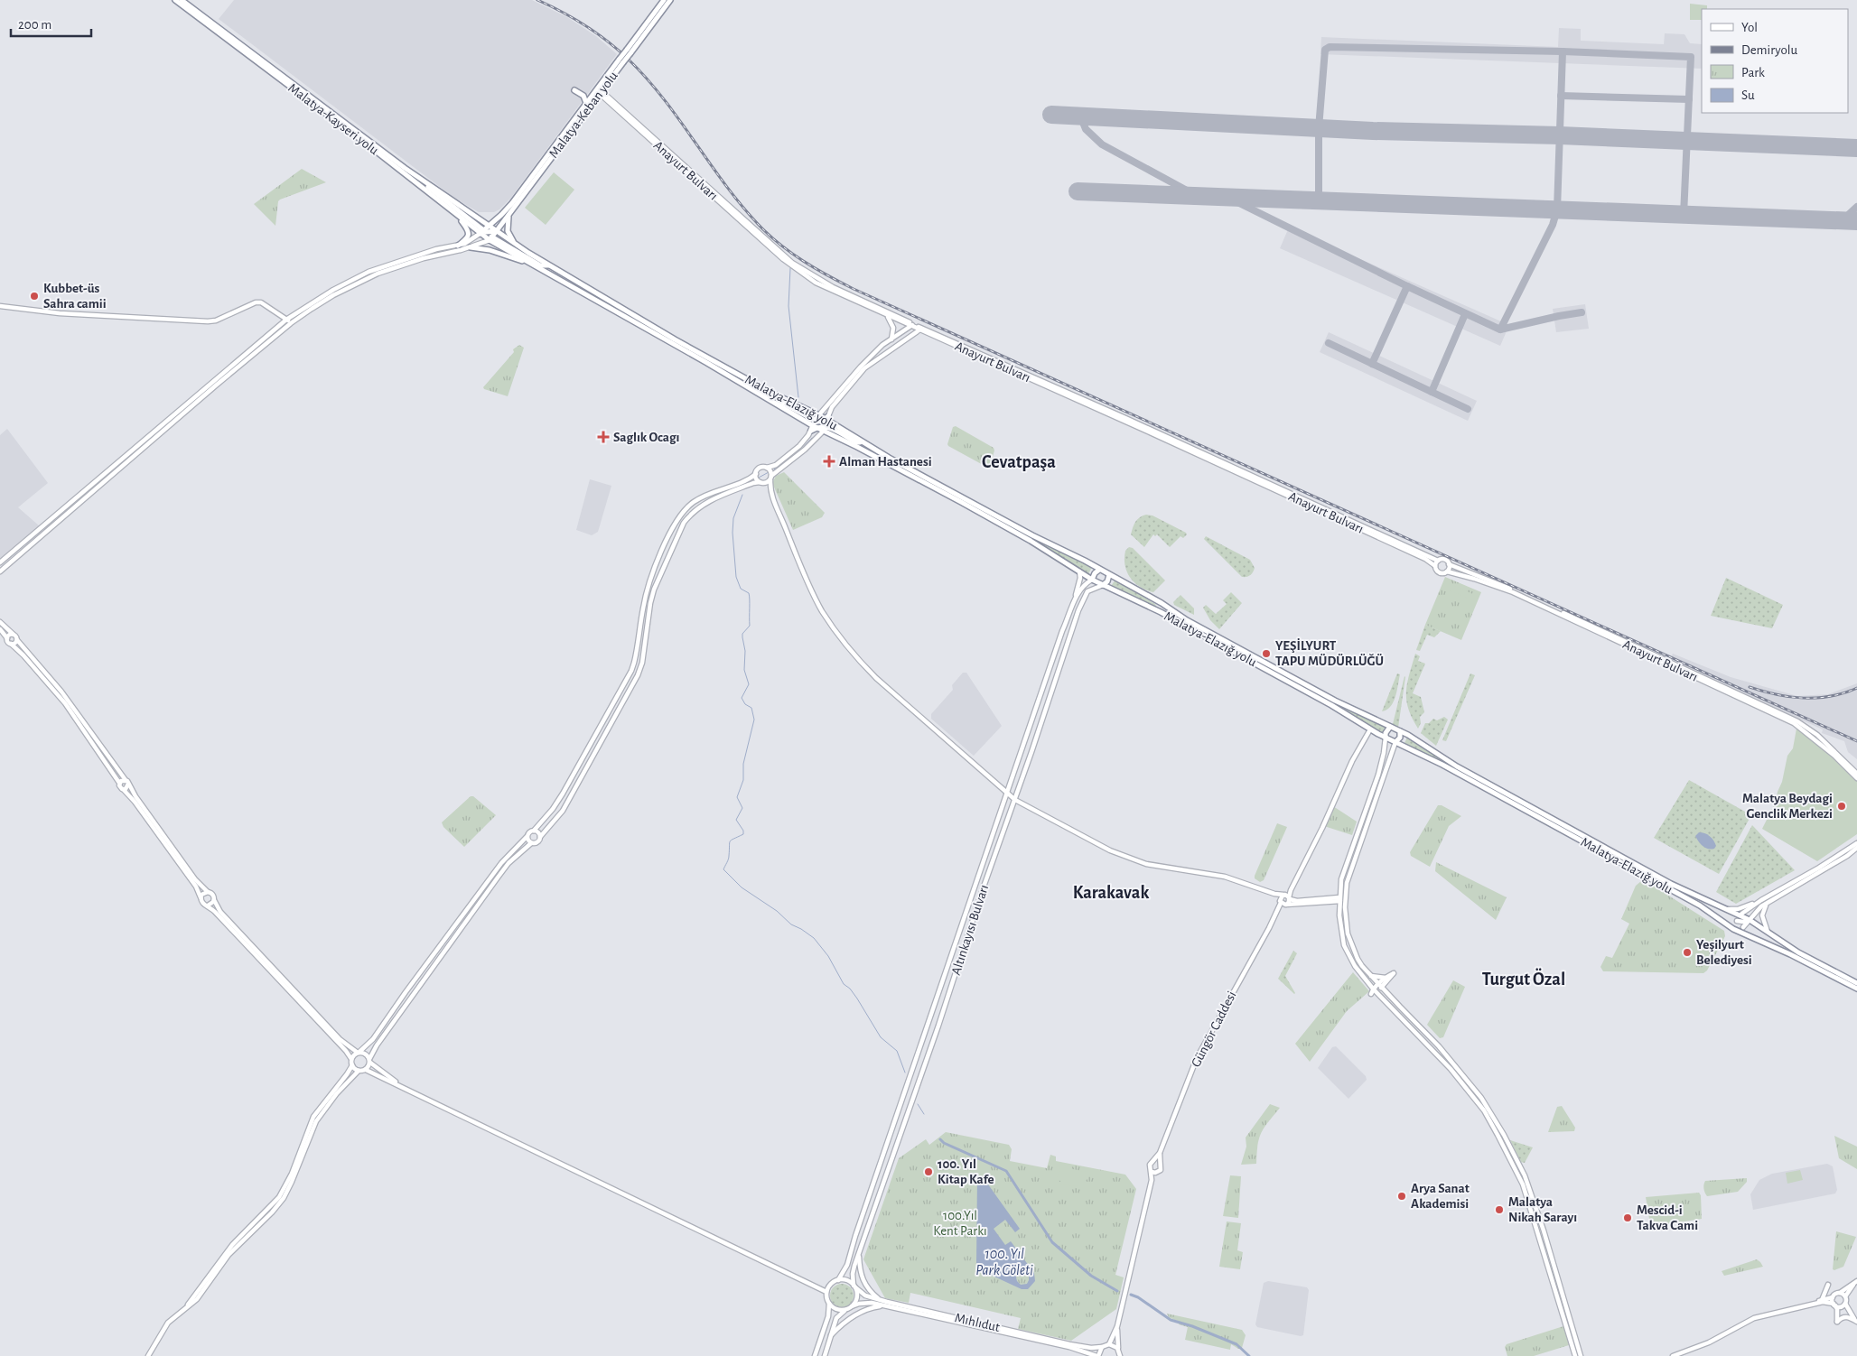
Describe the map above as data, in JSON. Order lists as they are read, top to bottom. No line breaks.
{"streets":{"highway":["Malatya-Keban yolu","Malatya-Kayseri yolu","Malatya-Elazığ yolu"],"main road":["Anayurt Bulvarı","Altınkayısı Bulvarı","Güngör Caddesi","Mıhlıdut"]},"crossings":[["Malatya-Keban yolu","Malatya-Kayseri yolu"],["Malatya-Keban yolu","Anayurt Bulvarı"],["Malatya-Keban yolu","Malatya-Elazığ yolu"],["Malatya-Kayseri yolu","Malatya-Elazığ yolu"],["Malatya-Elazığ yolu","Altınkayısı Bulvarı"],["Malatya-Elazığ yolu","Güngör Caddesi"],["Altınkayısı Bulvarı","Mıhlıdut"]],"districts":["Cevatpaşa","Karakavak","Turgut Özal"],"water":["100. Yıl Park Göleti"],"parks":["100.Yıl Kent Parkı"],"places":{"other":["Kubbet-üs Sahra camii","YEŞİLYURT TAPU MÜDÜRLÜĞÜ","Malatya Beydagi Genclik Merkezi","Yeşilyurt Belediyesi","100. Yıl Kitap Kafe","Arya Sanat Akademisi","Malatya Nikah Sarayı","Mescid-i Takva Cami"],"health":["Saglık Ocagı","Alman Hastanesi"]},"legend":["Yol","Demiryolu","Park","Su"],"scale_bar":"200 m"}
